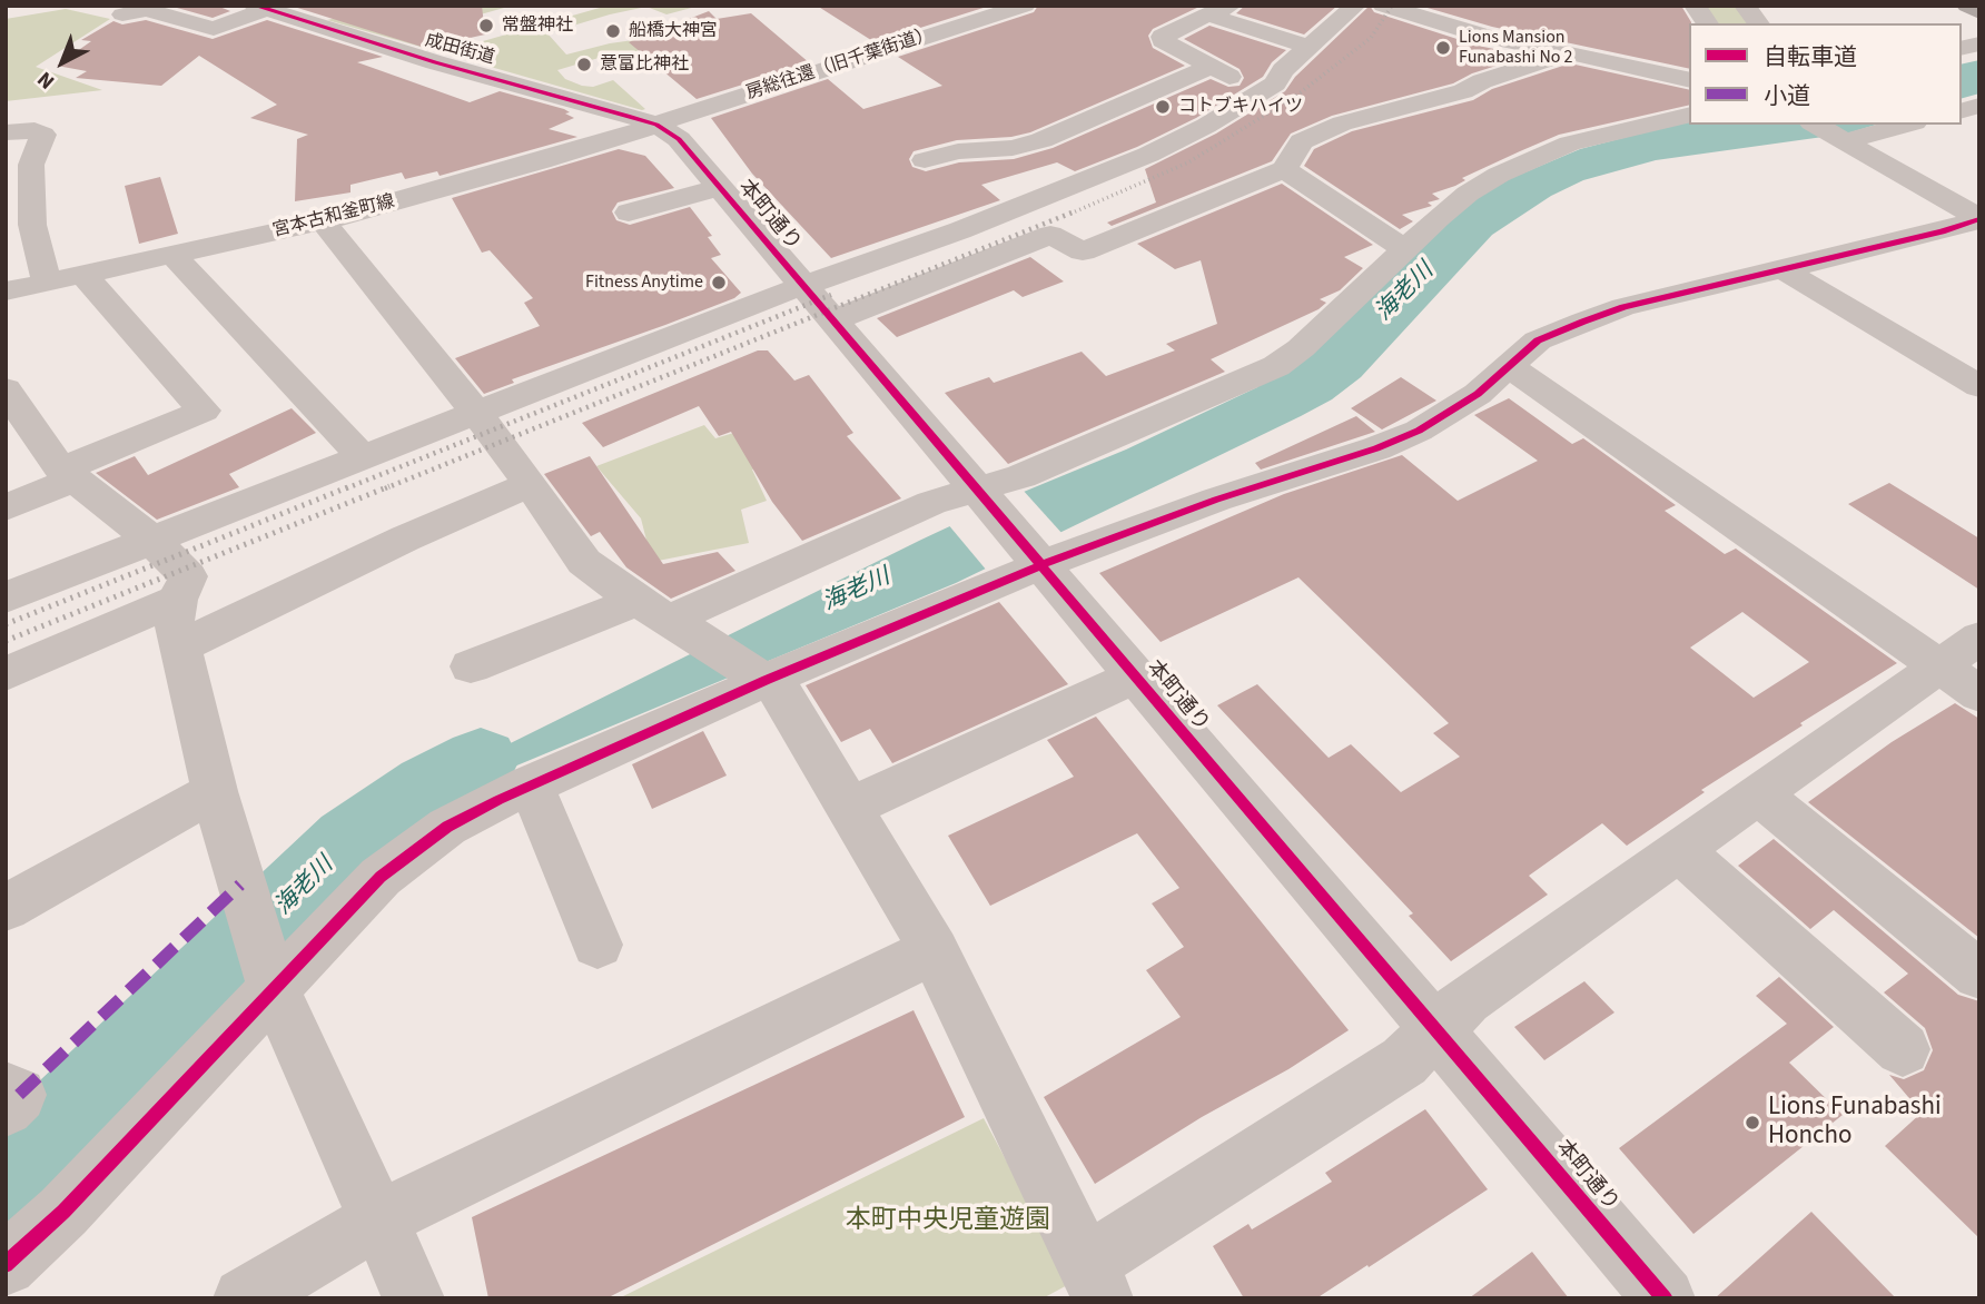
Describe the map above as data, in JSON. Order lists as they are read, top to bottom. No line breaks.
{"streets":{"street":["成田街道","房総往還（旧千葉街道）","本町通り","宮本古和釜町線"]},"crossings":[["成田街道","房総往還（旧千葉街道）"],["成田街道","本町通り"],["成田街道","宮本古和釜町線"],["房総往還（旧千葉街道）","本町通り"],["房総往還（旧千葉街道）","宮本古和釜町線"],["本町通り","宮本古和釜町線"]],"water":["海老川"],"parks":["本町中央児童遊園"],"places":["常盤神社","船橋大神宮","Lions Mansion Funabashi No 2","意富比神社","コトブキハイツ","Fitness Anytime","Lions Funabashi Honcho"],"legend":["自転車道","小道"],"north":"bottom left"}
